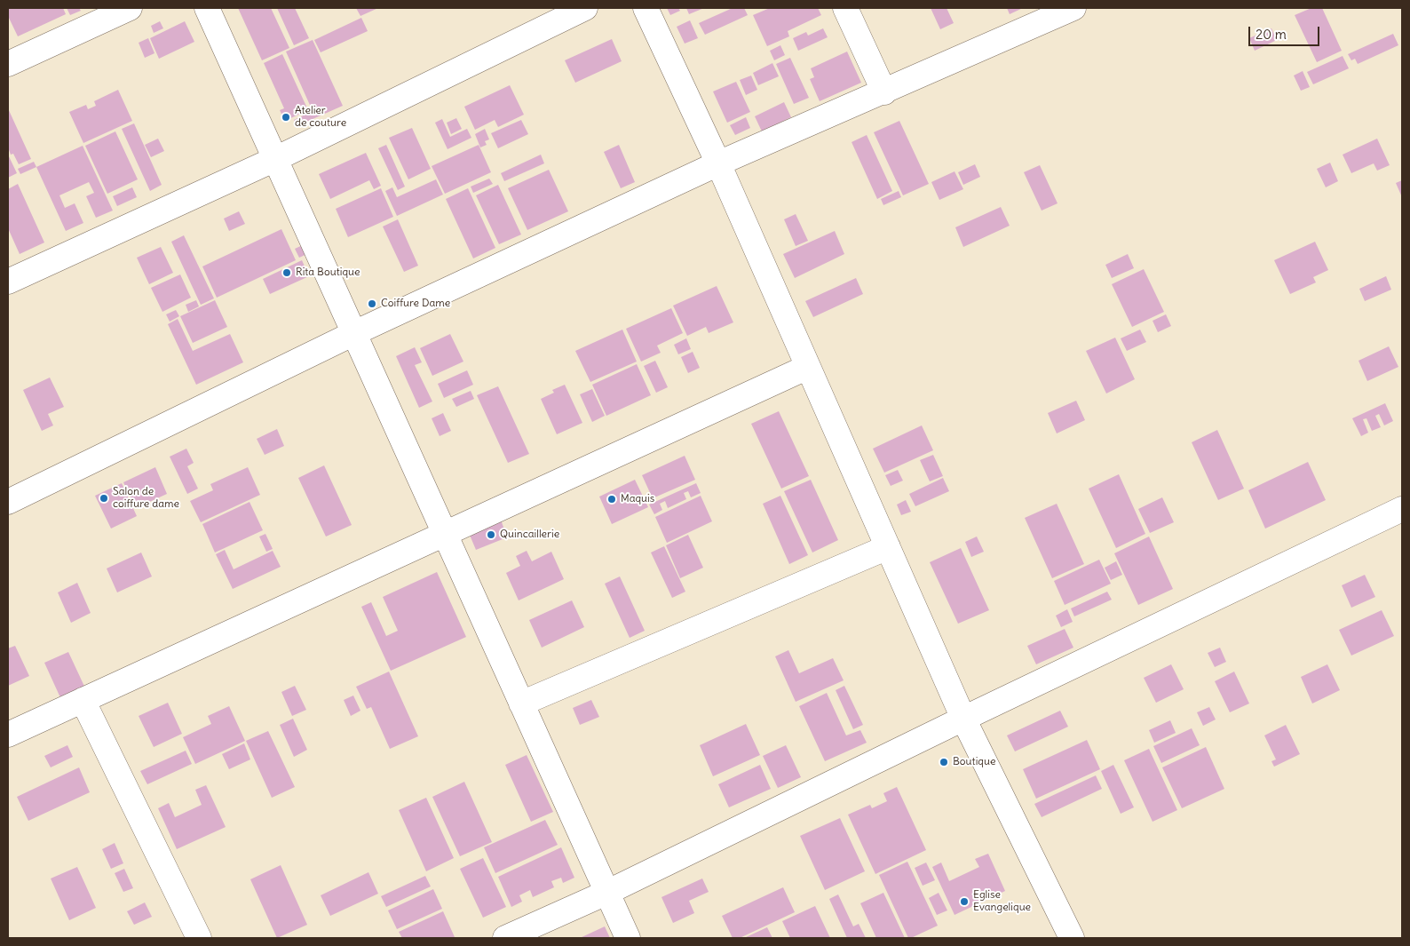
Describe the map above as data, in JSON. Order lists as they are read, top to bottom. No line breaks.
{"places":["Atelier de couture","Rita Boutique","Coiffure Dame","Salon de coiffure dame","Maquis","Quincaillerie","Boutique","Eglise Evangelique"],"scale_bar":"20 m"}
